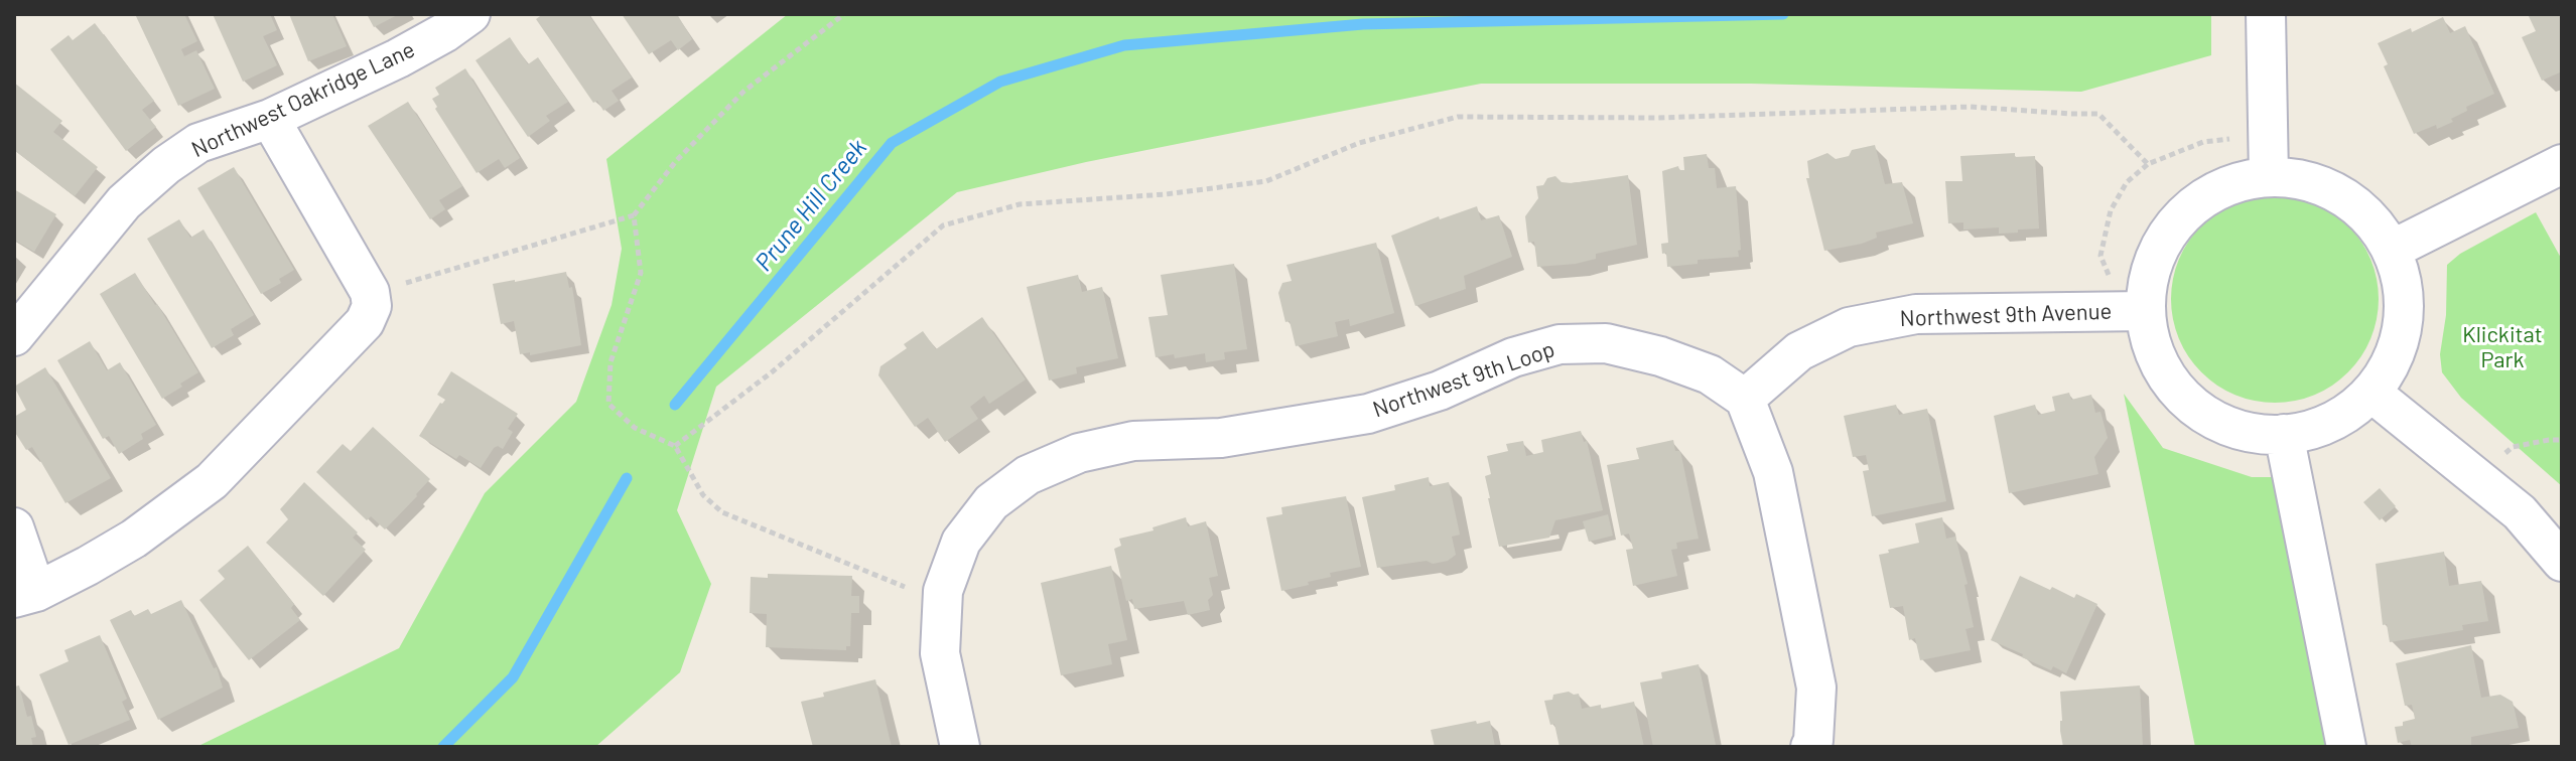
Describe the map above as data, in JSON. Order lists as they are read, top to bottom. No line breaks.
{"streets":{"street":["Northwest Oakridge Lane","Northwest 9th Avenue","Northwest 9th Loop"]},"crossings":[["Northwest 9th Avenue","Northwest 9th Loop"]],"water":["Prune Hill Creek"],"parks":["Klickitat Park"]}
